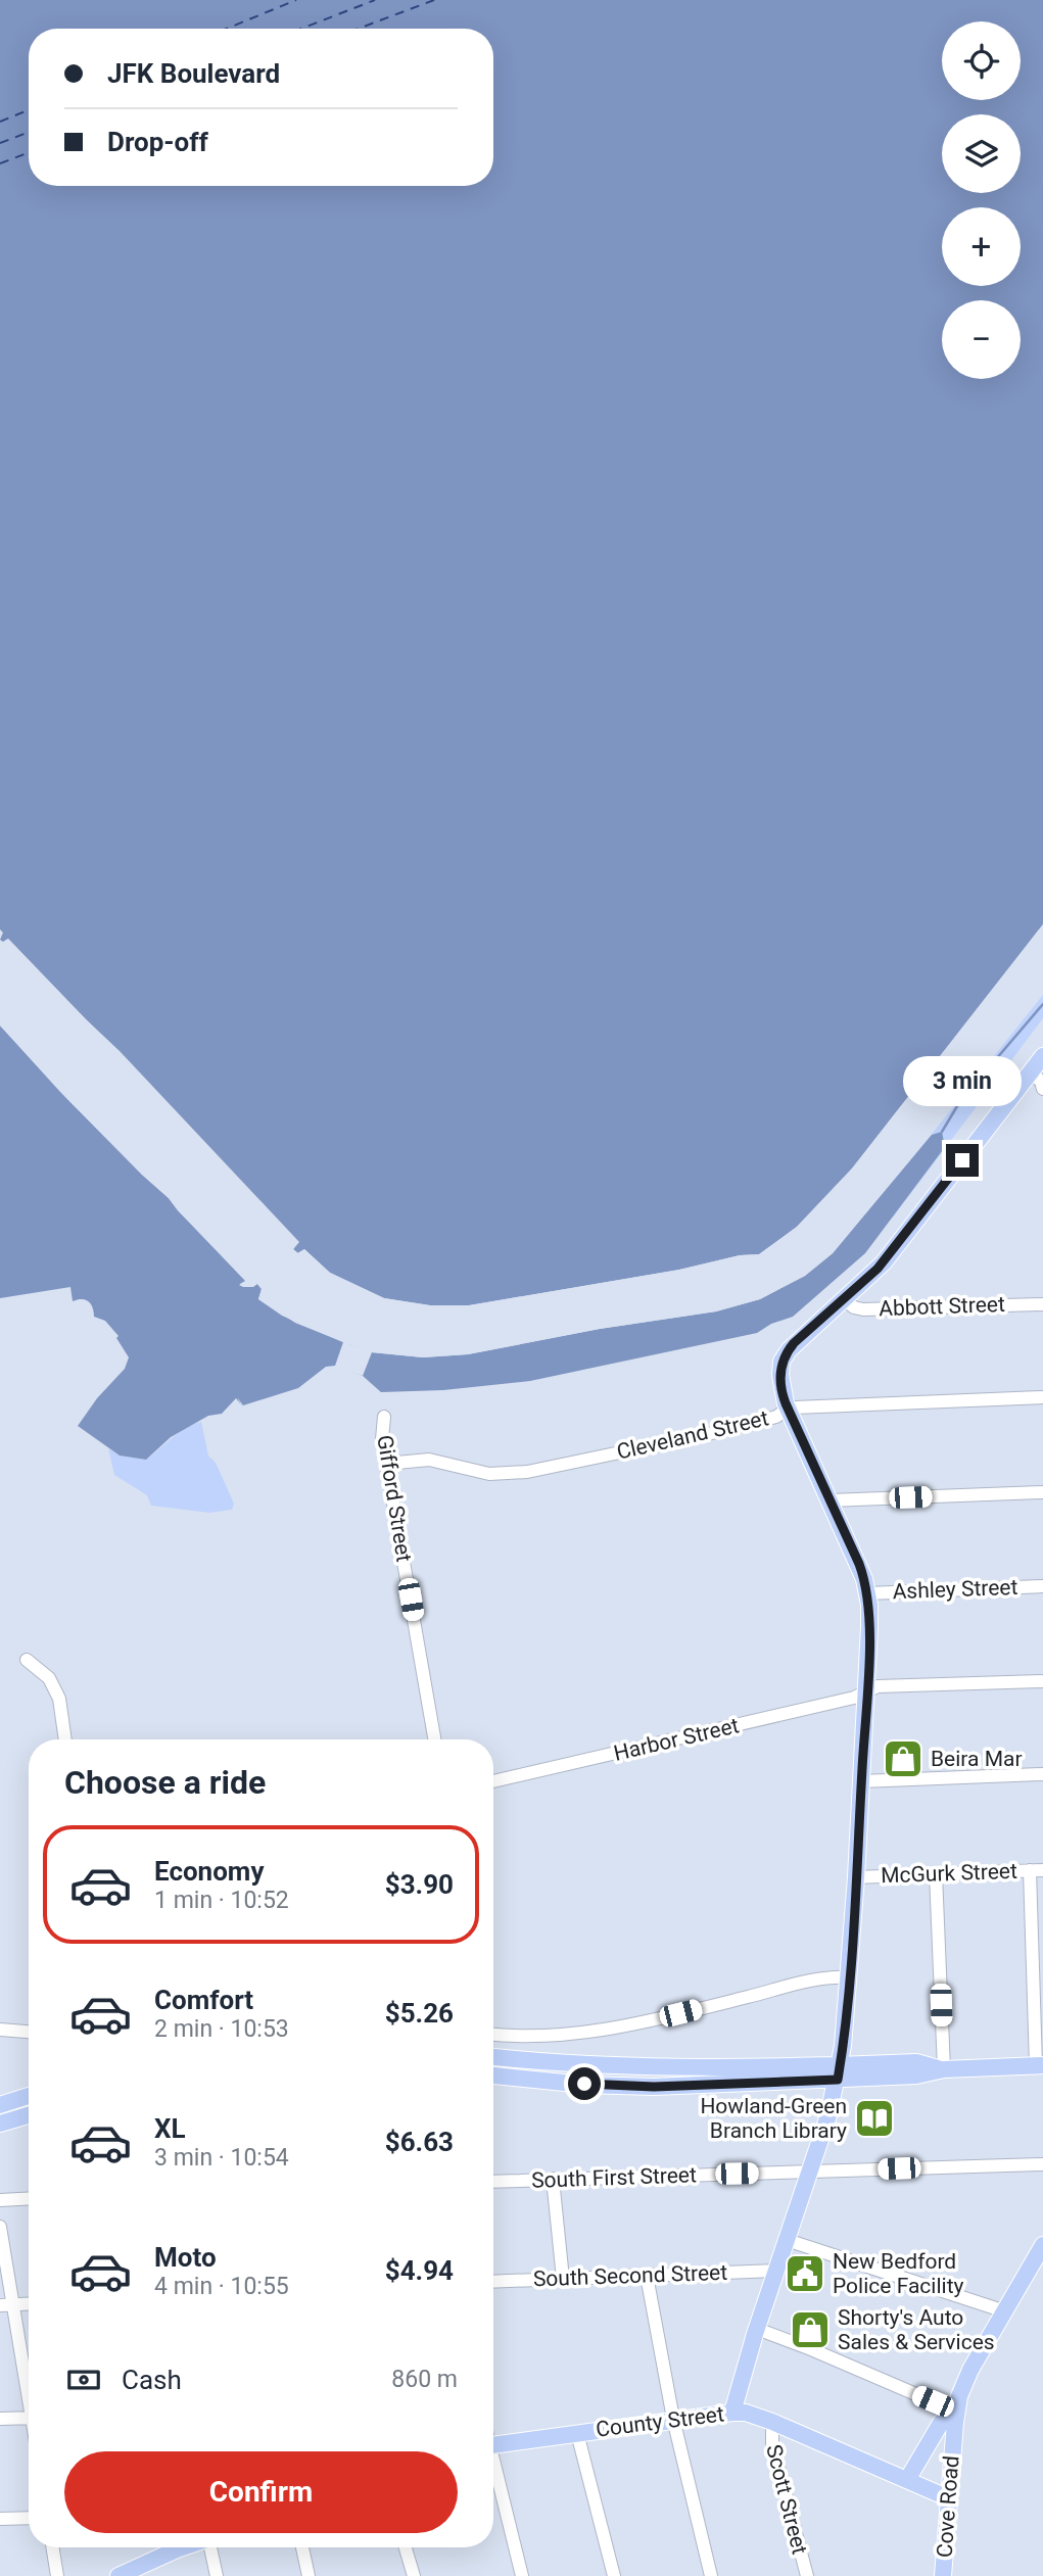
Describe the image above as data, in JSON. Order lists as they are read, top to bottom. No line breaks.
{"streets":{"main road":["County Street","Cove Road"],"street":["Abbott Street","Cleveland Street","Gifford Street","Ashley Street","Harbor Street","McGurk Street","South First Street","South Second Street","Scott Street"]},"crossings":[["Cleveland Street","Gifford Street"],["County Street","Scott Street"],["County Street","Cove Road"]],"places":{"shop":["Beira Mar","Shorty's Auto Sales & Services"],"library":["Howland-Green Branch Library"],"public building":["New Bedford Police Facility"]},"page":{"map_buttons":["+","−"],"banner":["JFK Boulevard","Drop-off"],"bubble":"3 min","heading":"Choose a ride","list":[{"name":"Economy","note":"1 min · 10:52","value":"$3.90"},{"name":"Comfort","note":"2 min · 10:53","value":"$5.26"},{"name":"XL","note":"3 min · 10:54","value":"$6.63"},{"name":"Moto","note":"4 min · 10:55","value":"$4.94"}],"pay":["Cash","860 m"],"buttons":"Confirm"}}
